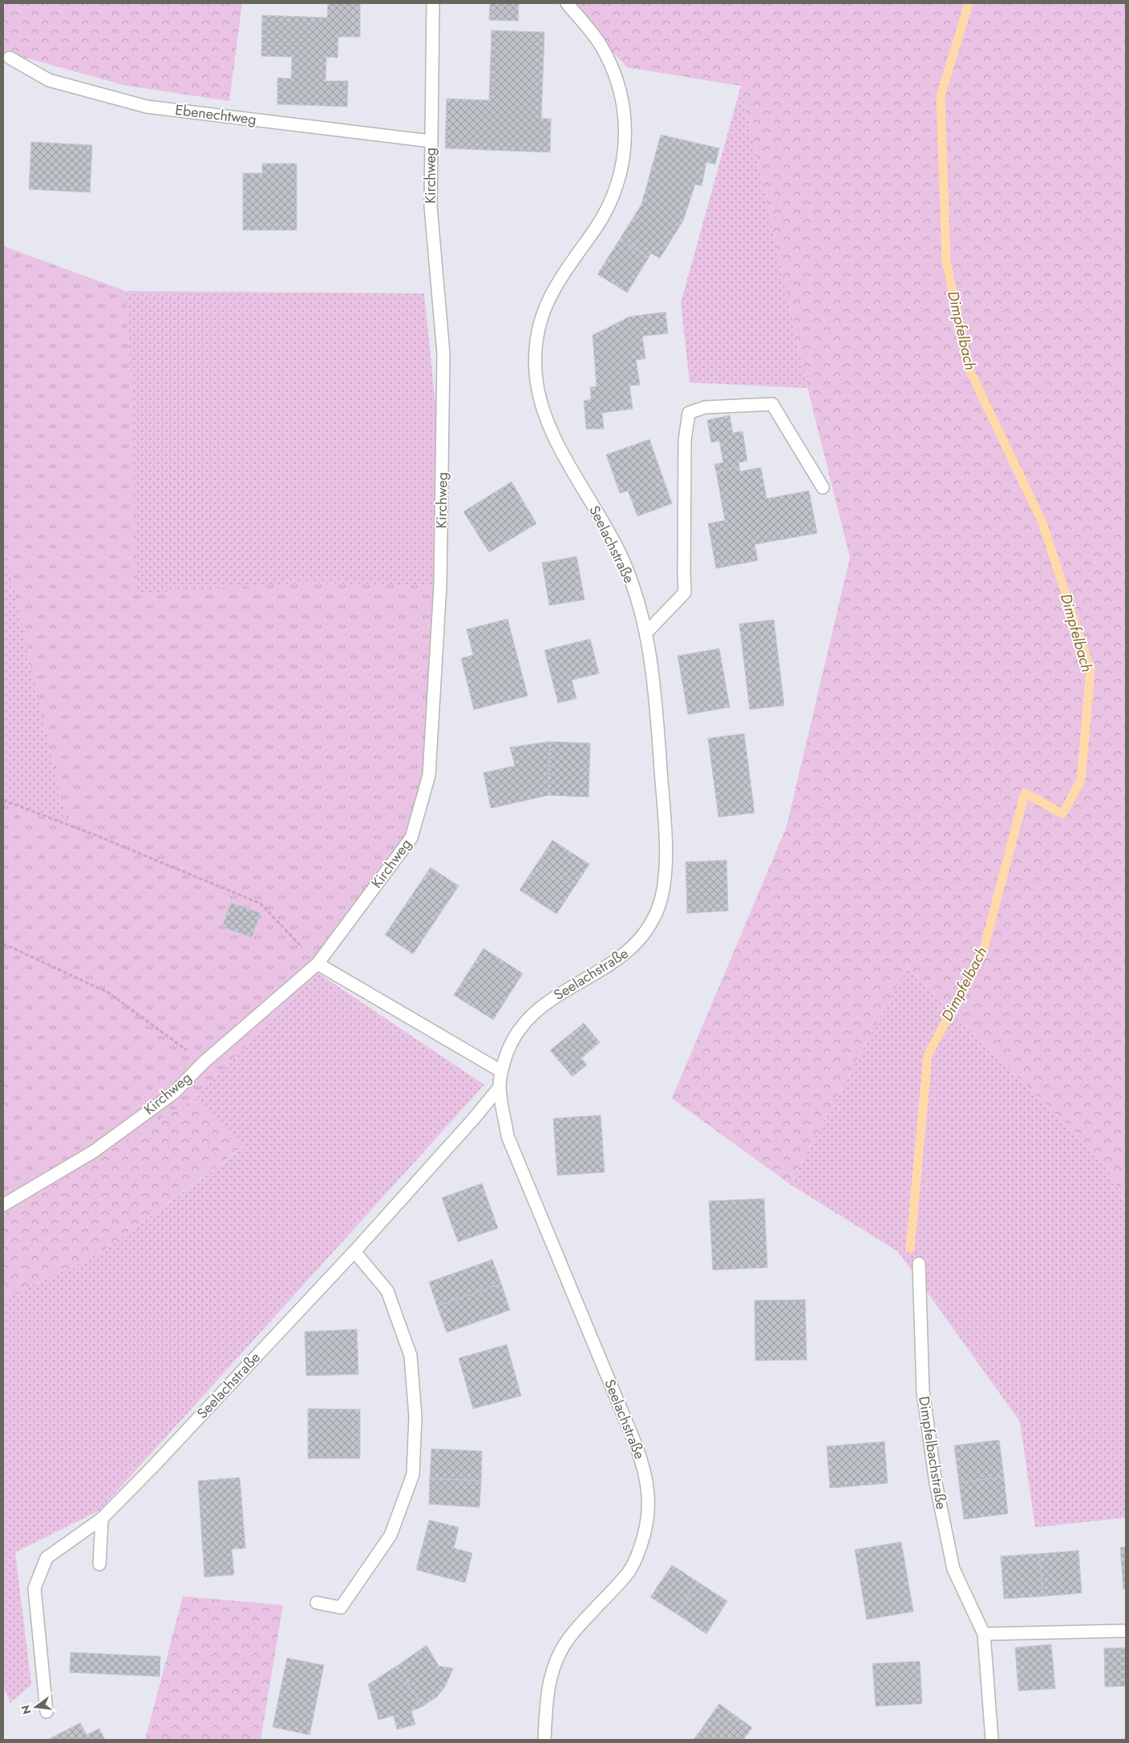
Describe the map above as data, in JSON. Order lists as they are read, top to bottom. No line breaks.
{"streets":{"street":["Ebenechtweg","Kirchweg","Seelachstraße","Dimpfelbachstraße"]},"crossings":[["Ebenechtweg","Kirchweg"]],"water":["Dimpfelbach"],"north":"left"}
